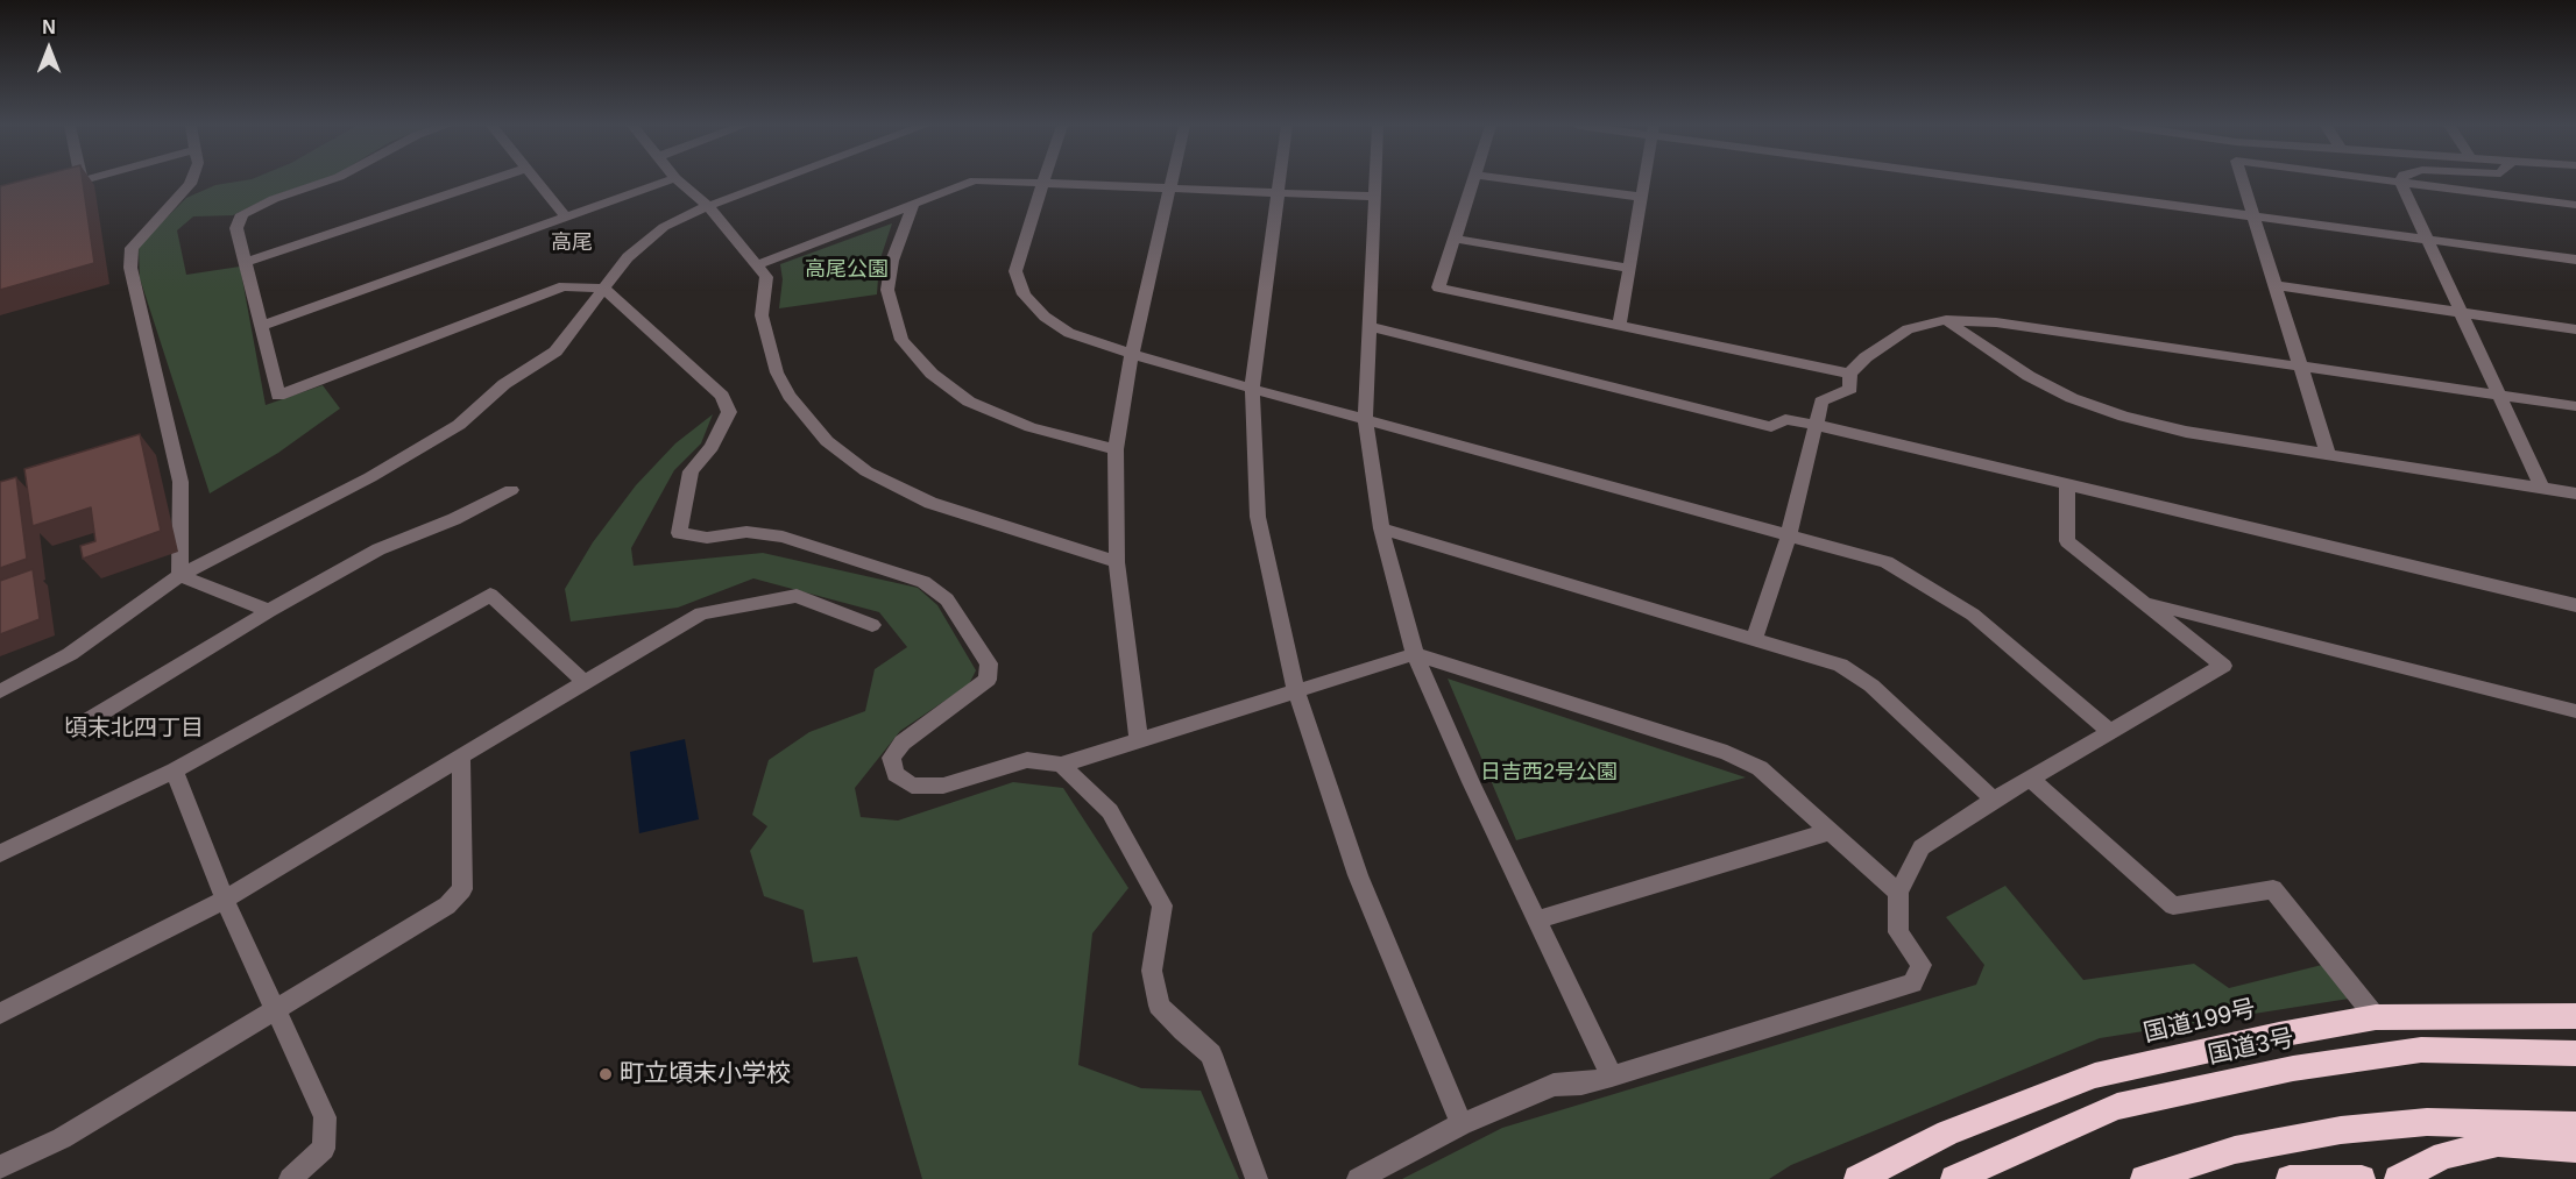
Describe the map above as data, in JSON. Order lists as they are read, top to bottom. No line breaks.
{"streets":{"highway":["国道199号","国道3号"]},"districts":["高尾","頃末北四丁目"],"parks":["高尾公園","日吉西2号公園"],"places":["町立頃末小学校"],"north":"top"}
